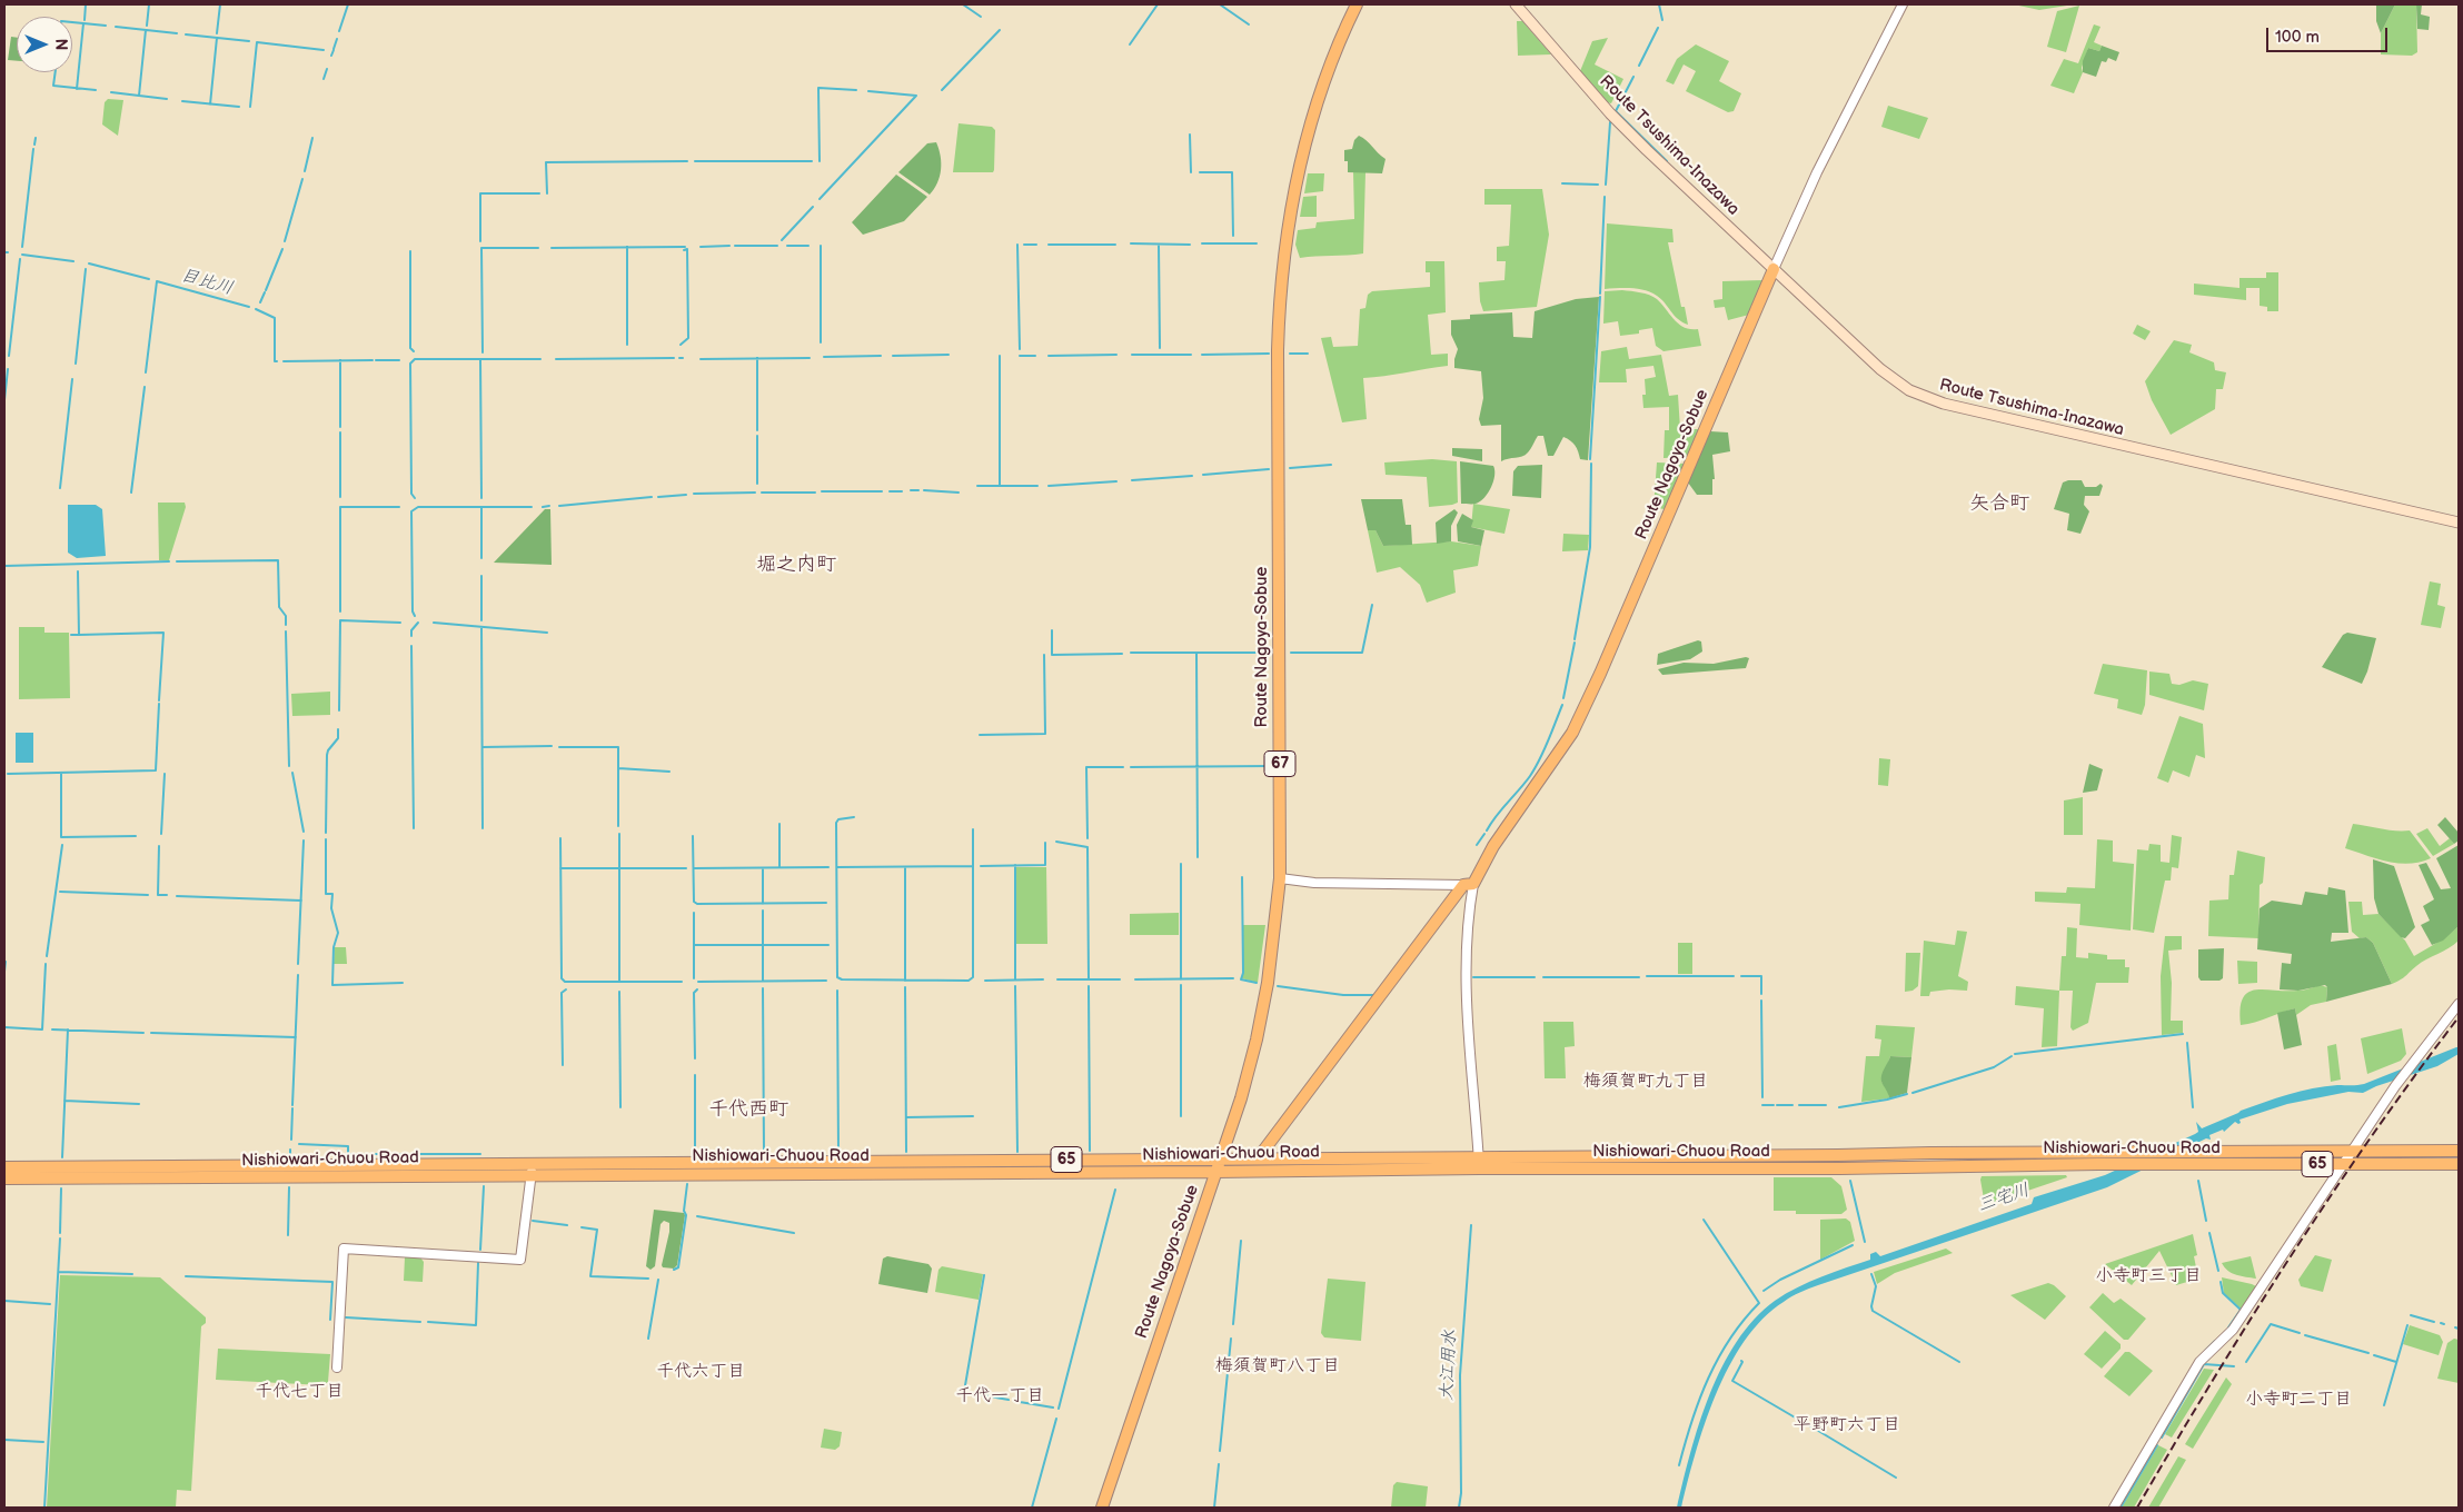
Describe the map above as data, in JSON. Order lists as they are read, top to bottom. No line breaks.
{"streets":{"main road":["Route Tsushima-Inazawa","Route Nagoya-Sobue","67","Nishiowari-Chuou Road","65"]},"crossings":[["Route Tsushima-Inazawa","Route Nagoya-Sobue"],["Route Nagoya-Sobue","Nishiowari-Chuou Road"]],"districts":["矢合町","堀之内町","梅須賀町九丁目","千代西町","小寺町三丁目","梅須賀町八丁目","千代六丁目","千代七丁目","千代一丁目","小寺町二丁目","平野町六丁目"],"water":["目比川","三宅川","大江用水"],"scale_bar":"100 m","north":"right"}
